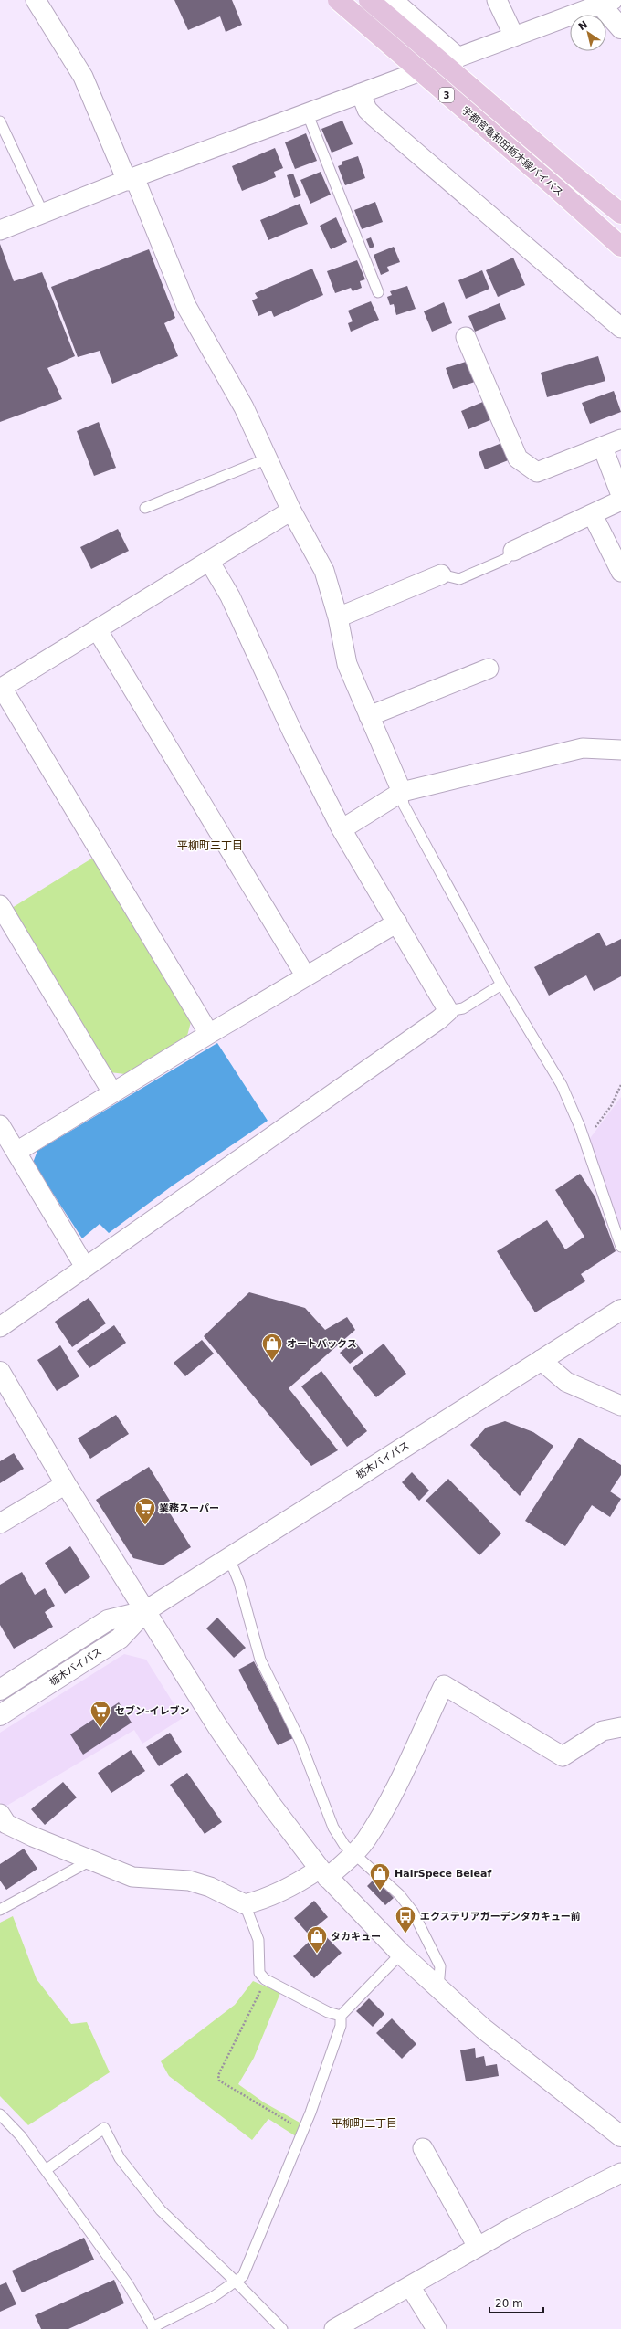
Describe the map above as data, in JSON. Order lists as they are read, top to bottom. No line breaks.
{"streets":{"main road":["3","宇都宮亀和田栃木線バイパス"],"street":["栃木バイパス"]},"districts":["平柳町三丁目","平柳町二丁目"],"places":{"shop":["オートバックス","HairSpece Beleaf","タカキュー"],"supermarket":["業務スーパー","セブン-イレブン"],"bus stop":["エクステリアガーデンタカキュー前"]},"scale_bar":"20 m","north":"top left"}
